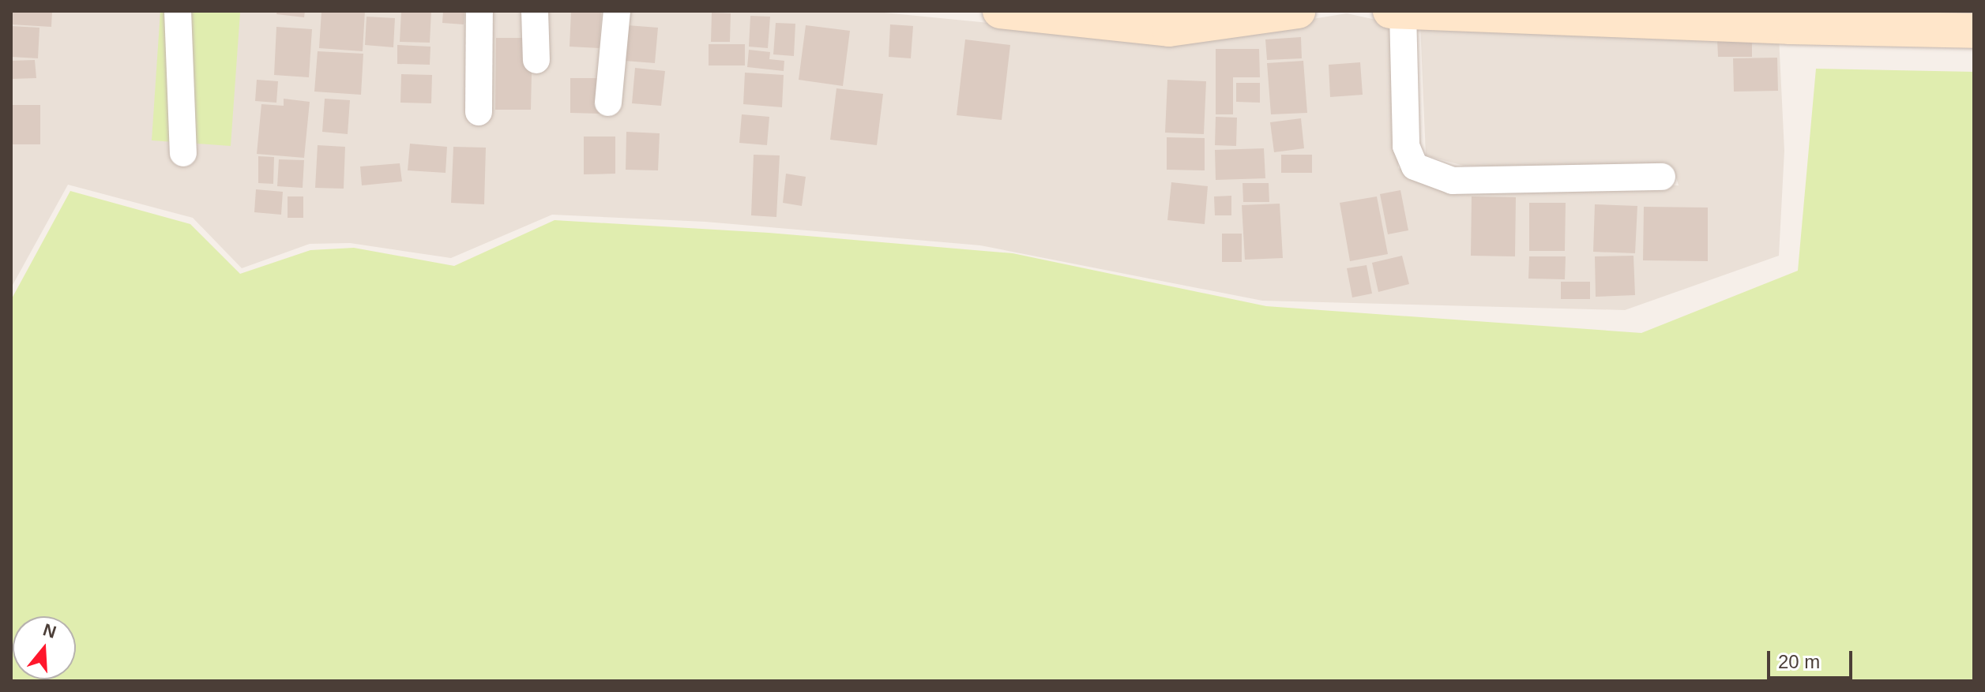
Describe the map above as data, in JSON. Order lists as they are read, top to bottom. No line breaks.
{"scale_bar":"20 m","north":"top"}
